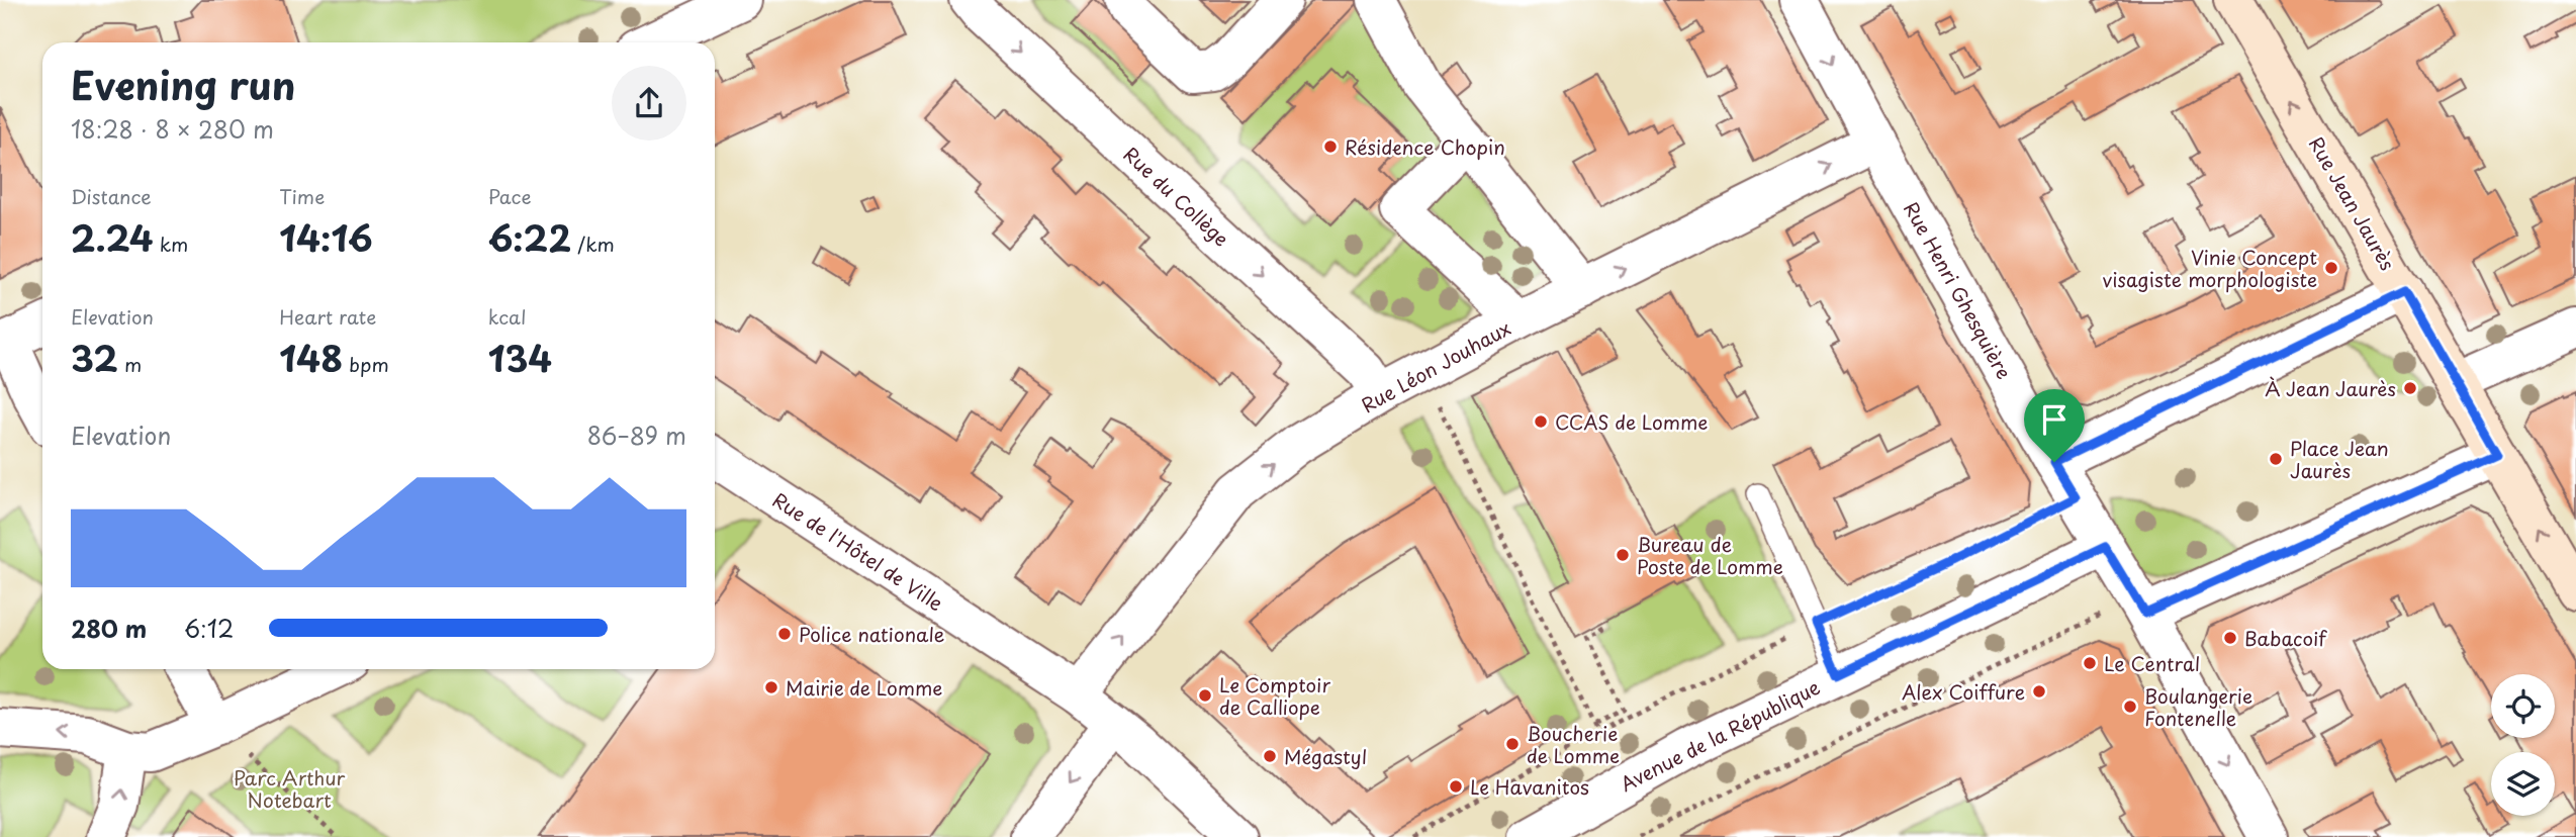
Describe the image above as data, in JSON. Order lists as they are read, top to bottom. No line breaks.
{"streets":{"street":["Rue du Collège","Rue Jean Jaurès","Rue Henri Ghesquière","Rue Léon Jouhaux","Rue de l'Hôtel de Ville","Avenue de la République"]},"crossings":[["Rue du Collège","Rue Léon Jouhaux"],["Rue Henri Ghesquière","Rue Léon Jouhaux"],["Rue Henri Ghesquière","Avenue de la République"],["Rue Léon Jouhaux","Rue de l'Hôtel de Ville"]],"one_way":["Rue Jean Jaurès","Rue Léon Jouhaux"],"parks":["Parc Arthur Notebart"],"places":["Résidence Chopin","Vinie Concept visagiste morphologiste","À Jean Jaurès","CCAS de Lomme","Place Jean Jaurès","Bureau de Poste de Lomme","Police nationale","Babacoif","Le Central","Mairie de Lomme","Alex Coiffure","Le Comptoir de Calliope","Boulangerie Fontenelle","Boucherie de Lomme","Mégastyl","Le Havanitos"],"page":{"heading":["Evening run","18:28 · 8 × 280 m"],"stats":[["Distance","2.24 km"],["Time","14:16"],["Pace","6:22 /km"],["Elevation","32 m"],["Heart rate","148 bpm"],["kcal","134"]],"chart":["Elevation","86–89 m"],"list":[{"name":"280 m","note":"6:12"}]}}
